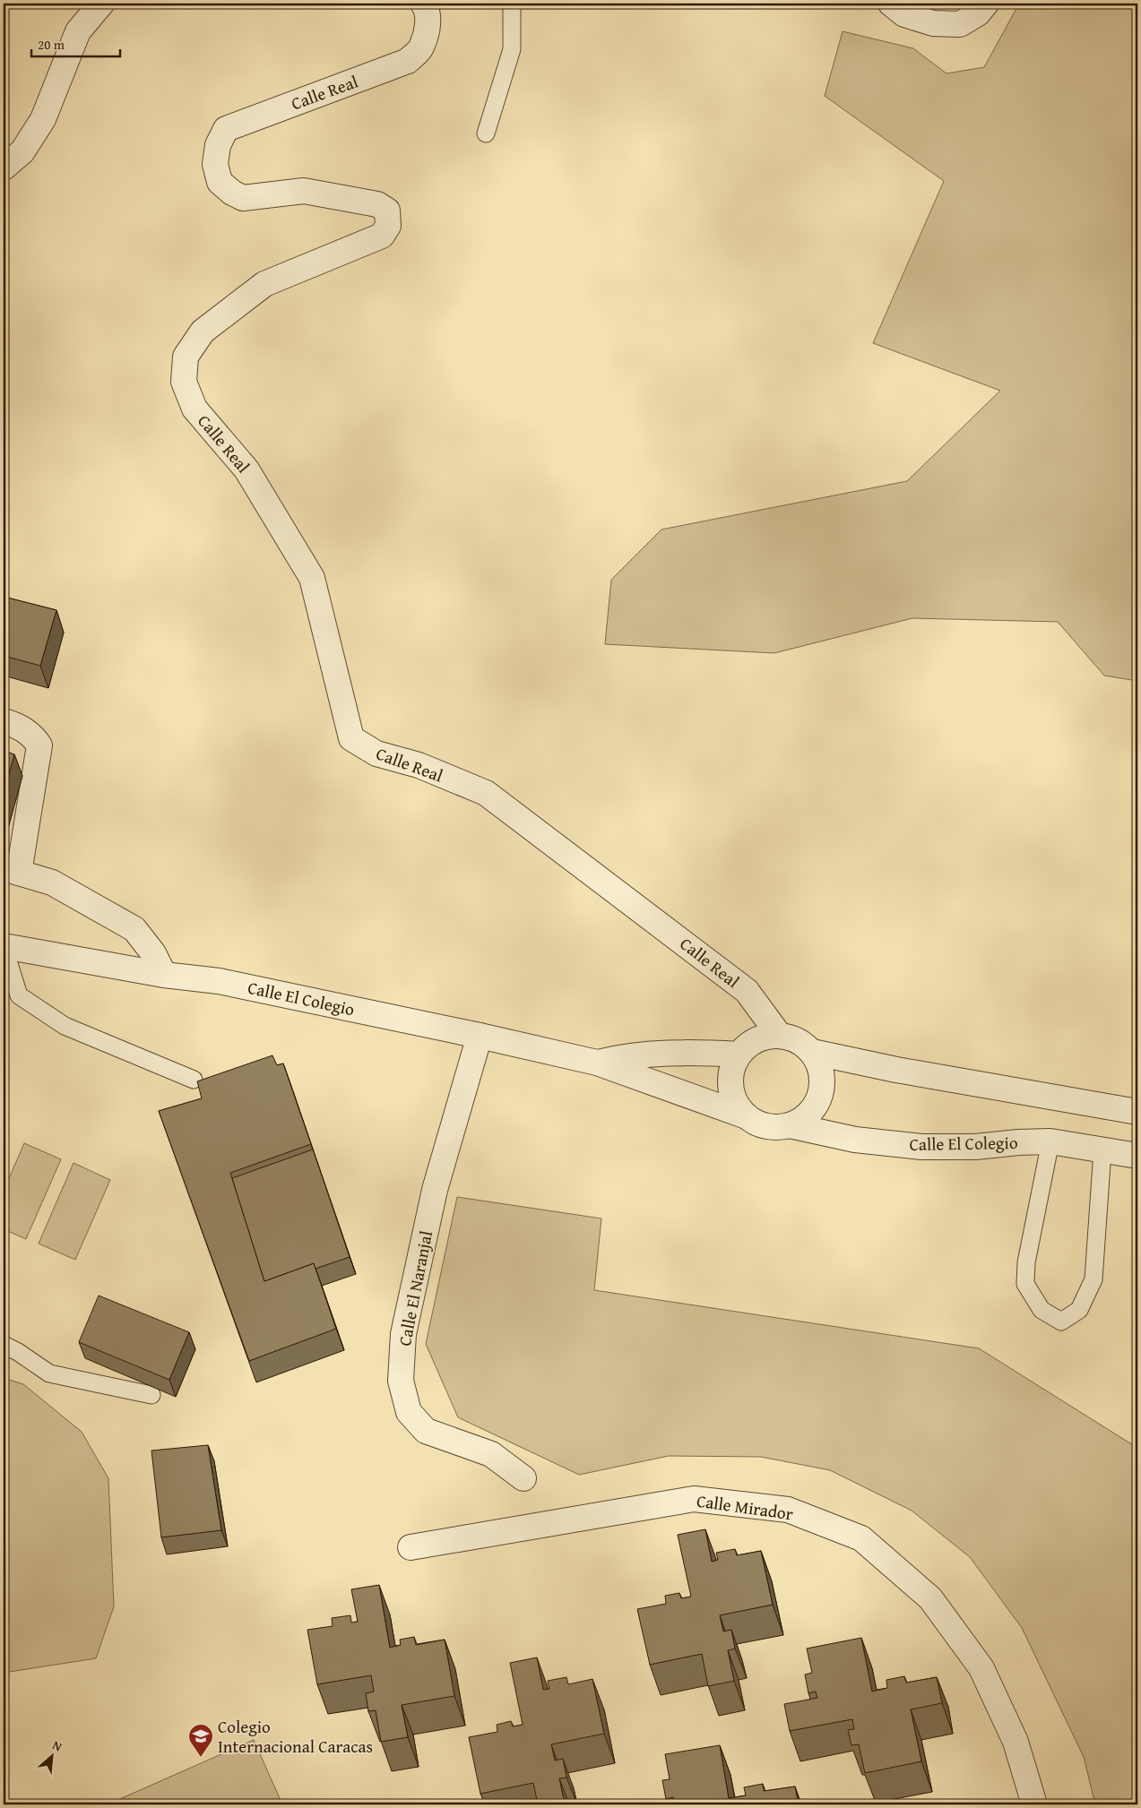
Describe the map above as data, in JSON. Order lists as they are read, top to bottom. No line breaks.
{"streets":{"street":["Calle Real","Calle El Colegio","Calle El Naranjal","Calle Mirador"]},"crossings":[["Calle Real","Calle El Colegio"],["Calle El Colegio","Calle El Naranjal"]],"places":{"school or university":["Colegio Internacional Caracas"]},"scale_bar":"20 m","north":"top right"}
